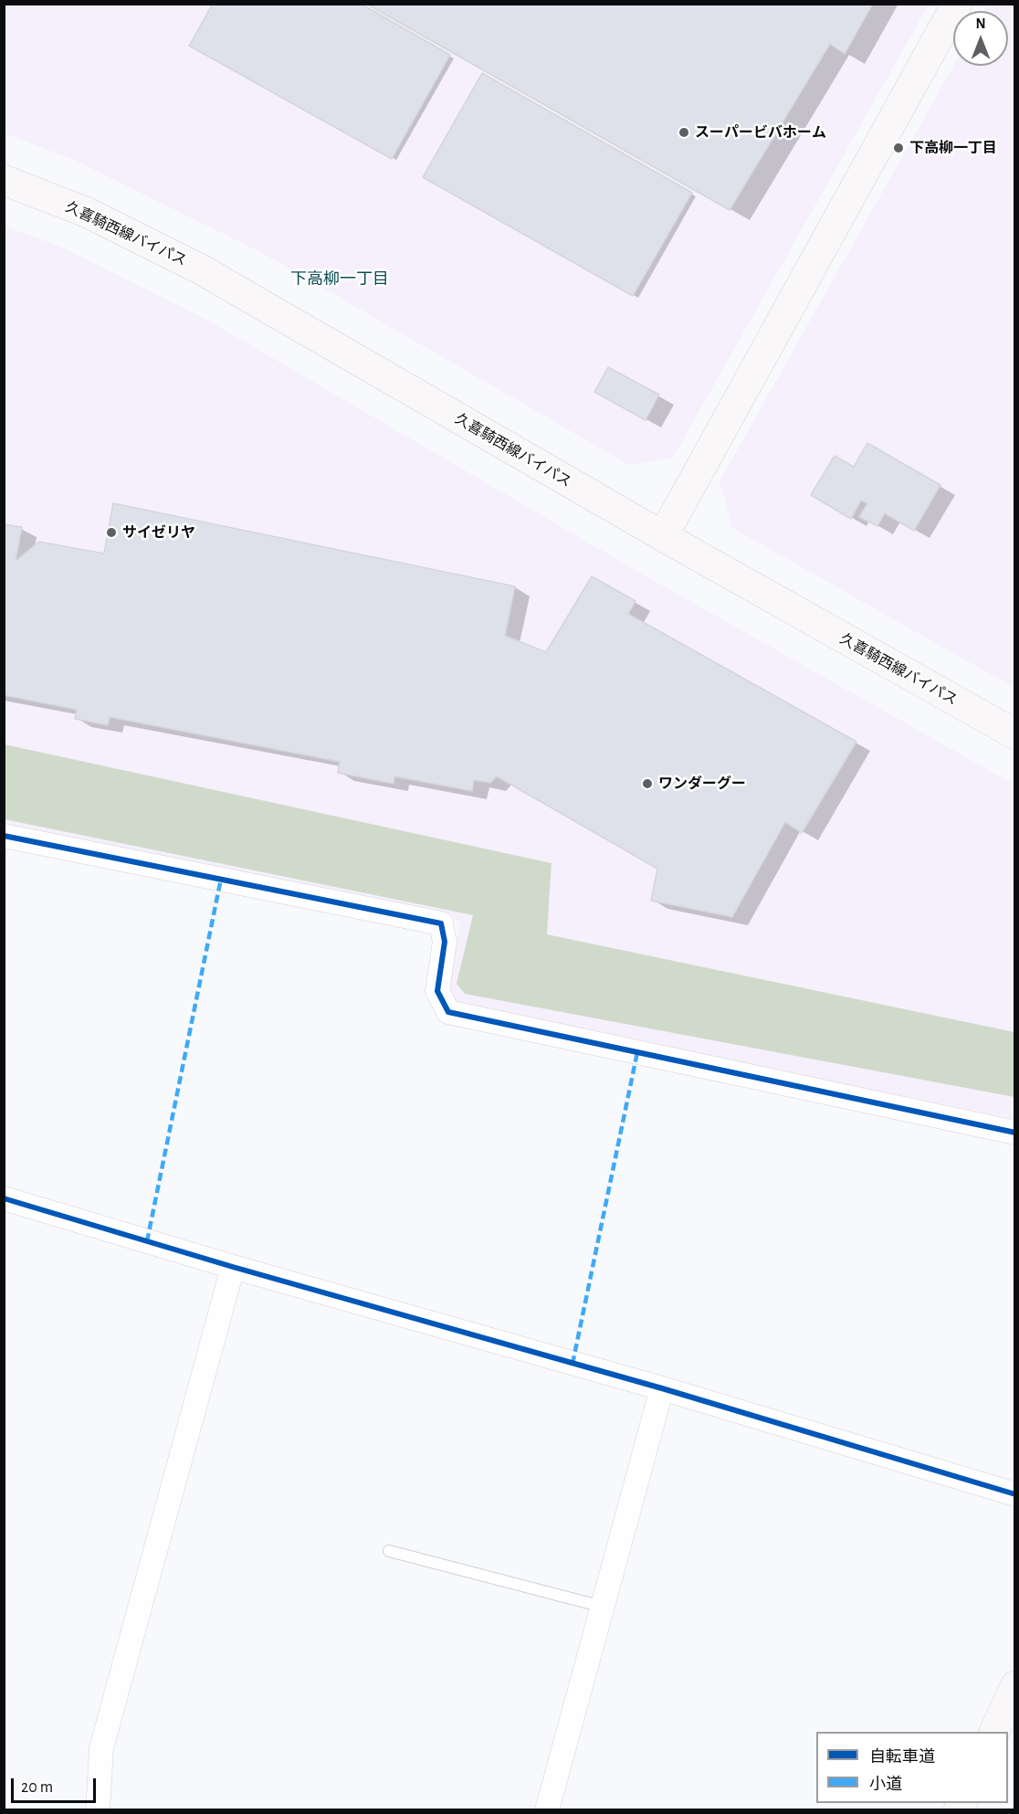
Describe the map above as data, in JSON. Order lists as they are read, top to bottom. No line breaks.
{"streets":{"main road":["久喜騎西線バイパス"]},"districts":["下高柳一丁目"],"places":["スーパービバホーム","下高柳一丁目","サイゼリヤ","ワンダーグー"],"legend":["自転車道","小道"],"scale_bar":"20 m","north":"top"}
